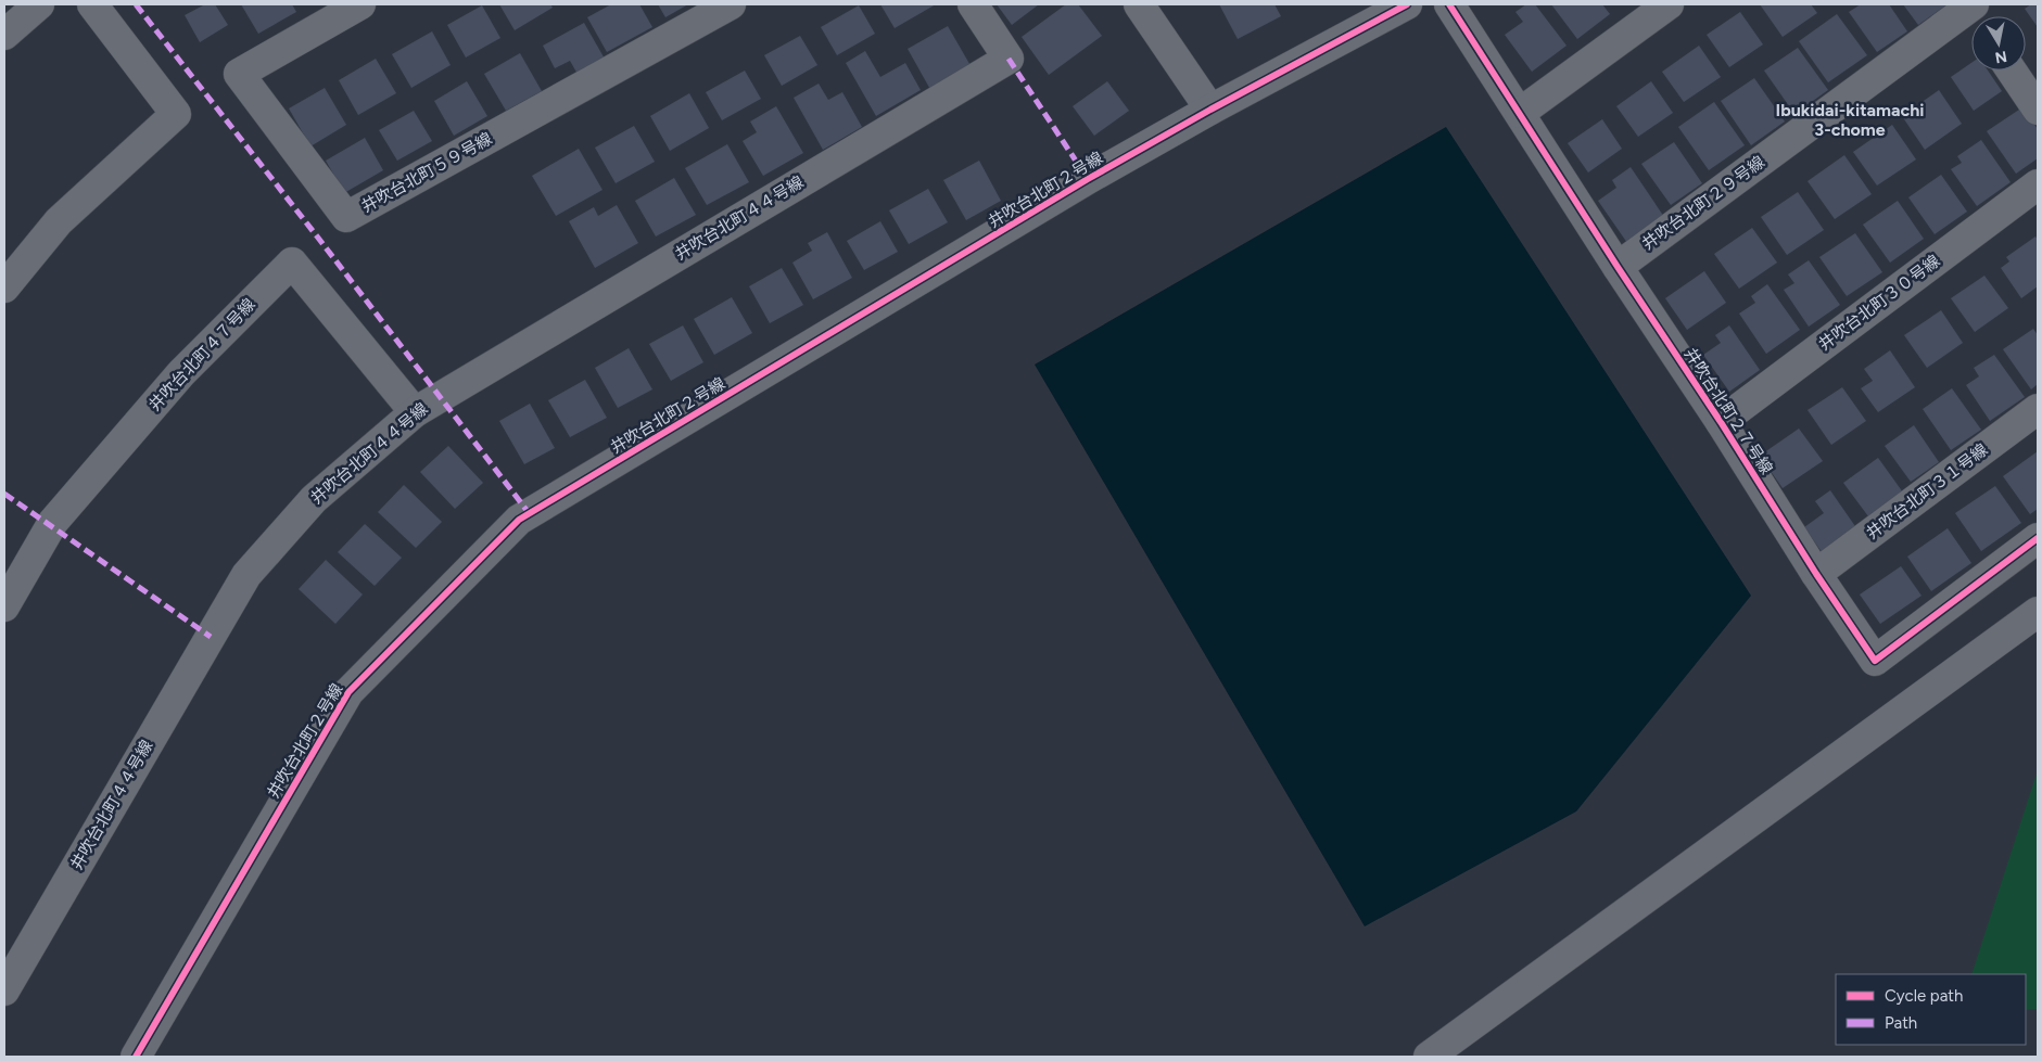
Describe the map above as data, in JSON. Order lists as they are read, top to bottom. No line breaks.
{"streets":{"street":["井吹台北町５９号線","井吹台北町２号線","井吹台北町２９号線","井吹台北町４４号線","井吹台北町３０号線","井吹台北町４７号線","井吹台北町２７号線","井吹台北町３１号線"]},"crossings":[["井吹台北町２９号線","井吹台北町２７号線"],["井吹台北町４４号線","井吹台北町４７号線"],["井吹台北町３０号線","井吹台北町２７号線"],["井吹台北町２７号線","井吹台北町３１号線"]],"districts":["Ibukidai-kitamachi 3-chome"],"legend":["Cycle path","Path"],"north":"bottom"}
